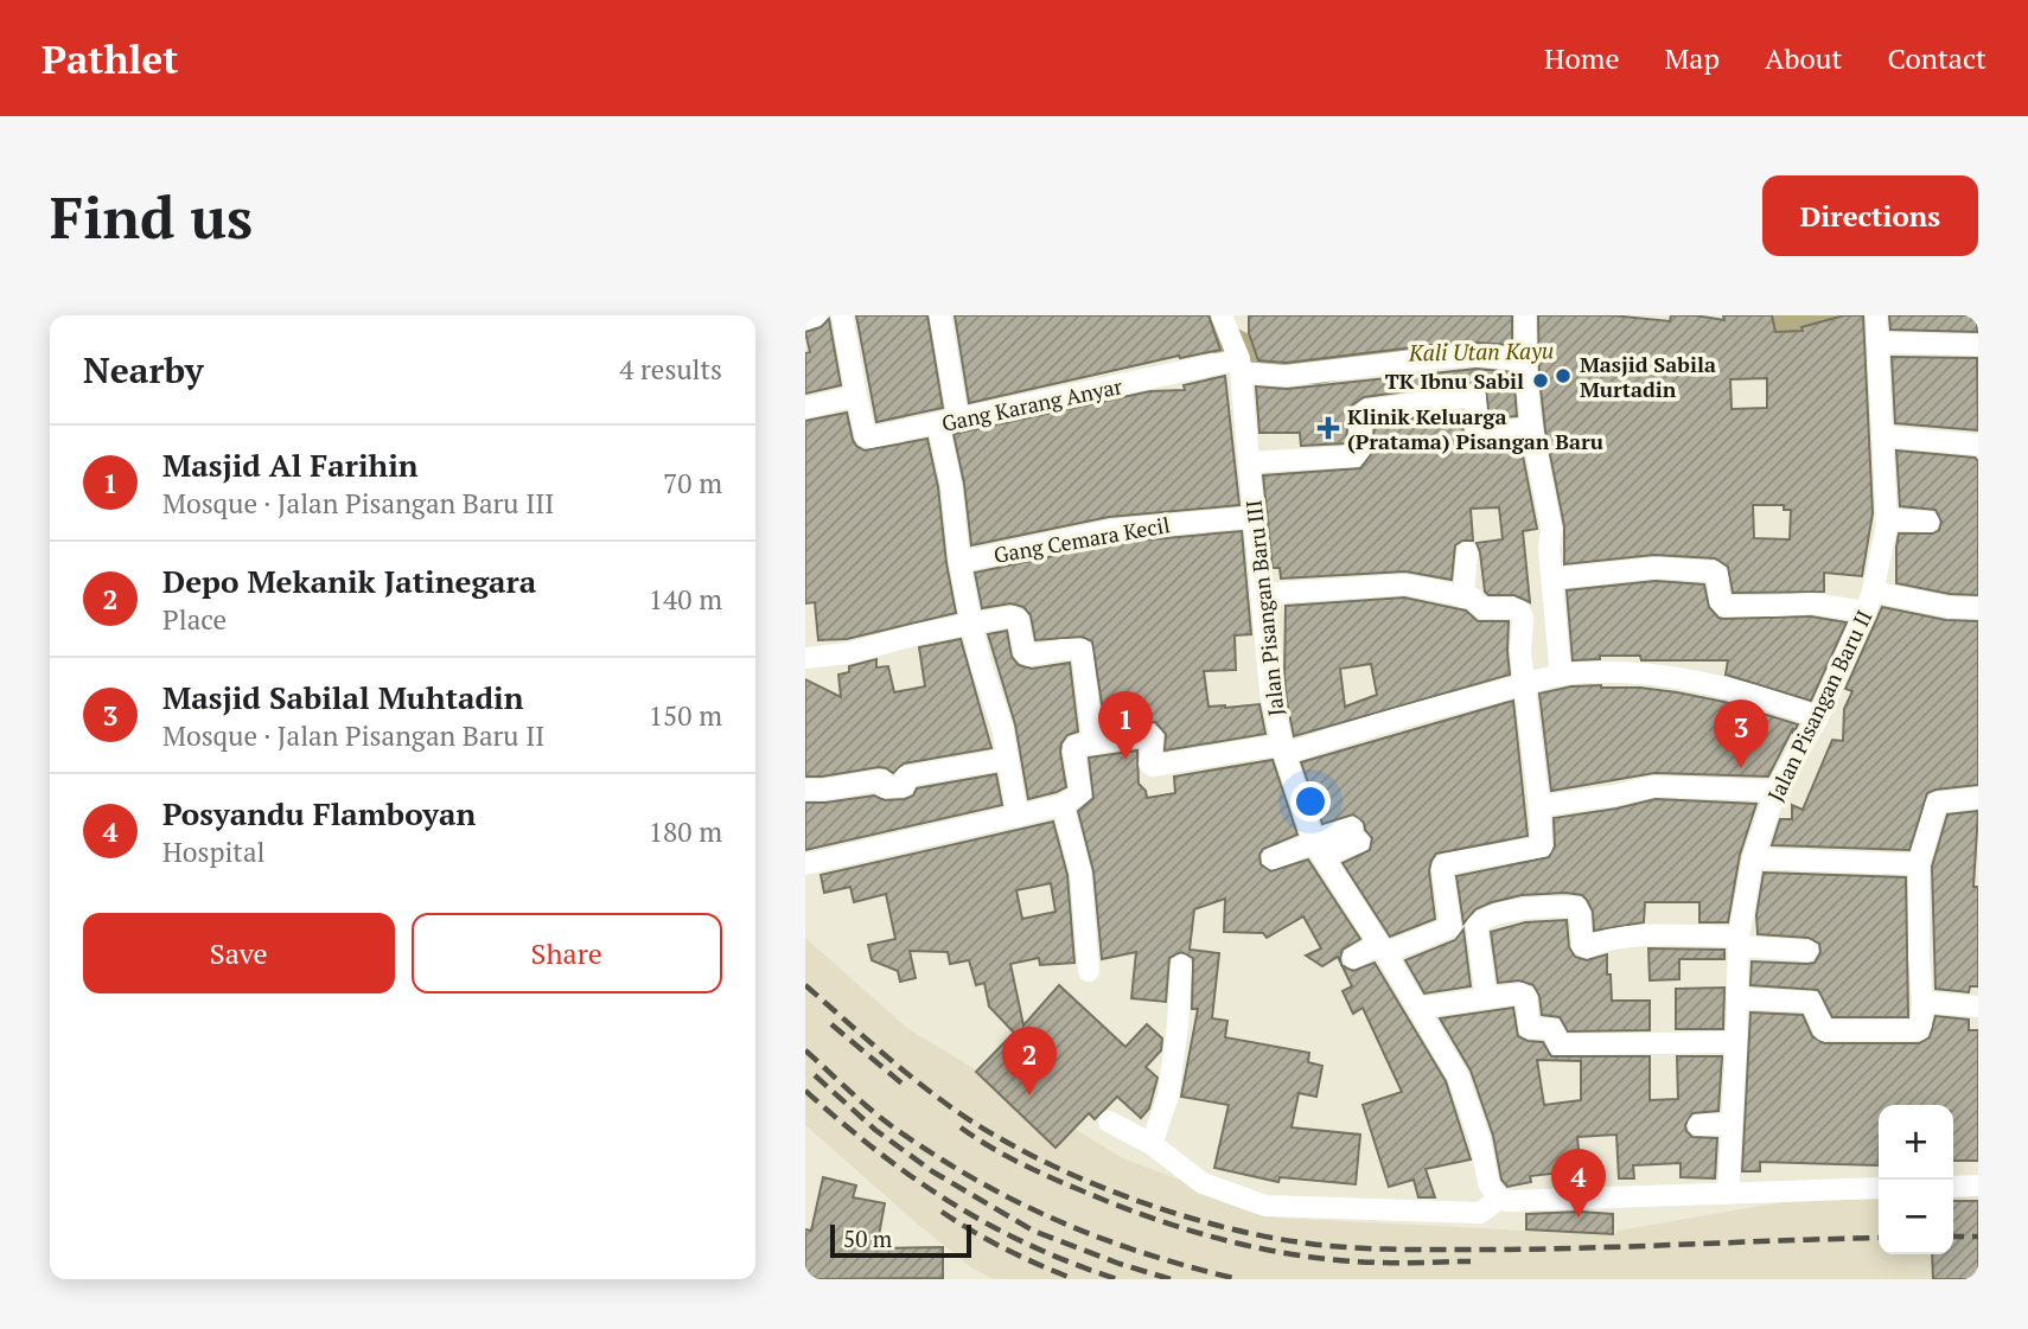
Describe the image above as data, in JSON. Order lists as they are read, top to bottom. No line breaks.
{"streets":{"street":["Gang Karang Anyar","Gang Cemara Kecil","Jalan Pisangan Baru III","Jalan Pisangan Baru II"]},"crossings":[["Gang Karang Anyar","Jalan Pisangan Baru III"],["Gang Cemara Kecil","Jalan Pisangan Baru III"]],"water":["Kali Utan Kayu"],"places":{"other":["Masjid Sabila Murtadin","TK Ibnu Sabil"],"health":["Klinik Keluarga (Pratama) Pisangan Baru"]},"scale_bar":"50 m","page":{"header":"Pathlet","nav":["Home","Map","About","Contact"],"buttons":["Directions",["Save","Share"]],"title":"Find us","heading":["Nearby","4 results"],"list":[{"mark":"1","name":"Masjid Al Farihin","note":"Mosque · Jalan Pisangan Baru III","value":"70 m"},{"mark":"2","name":"Depo Mekanik Jatinegara","note":"Place","value":"140 m"},{"mark":"3","name":"Masjid Sabilal Muhtadin","note":"Mosque · Jalan Pisangan Baru II","value":"150 m"},{"mark":"4","name":"Posyandu Flamboyan","note":"Hospital","value":"180 m"}],"pins":["1","3","2","4"],"map_buttons":["+","−"],"scale":"50 m"}}
